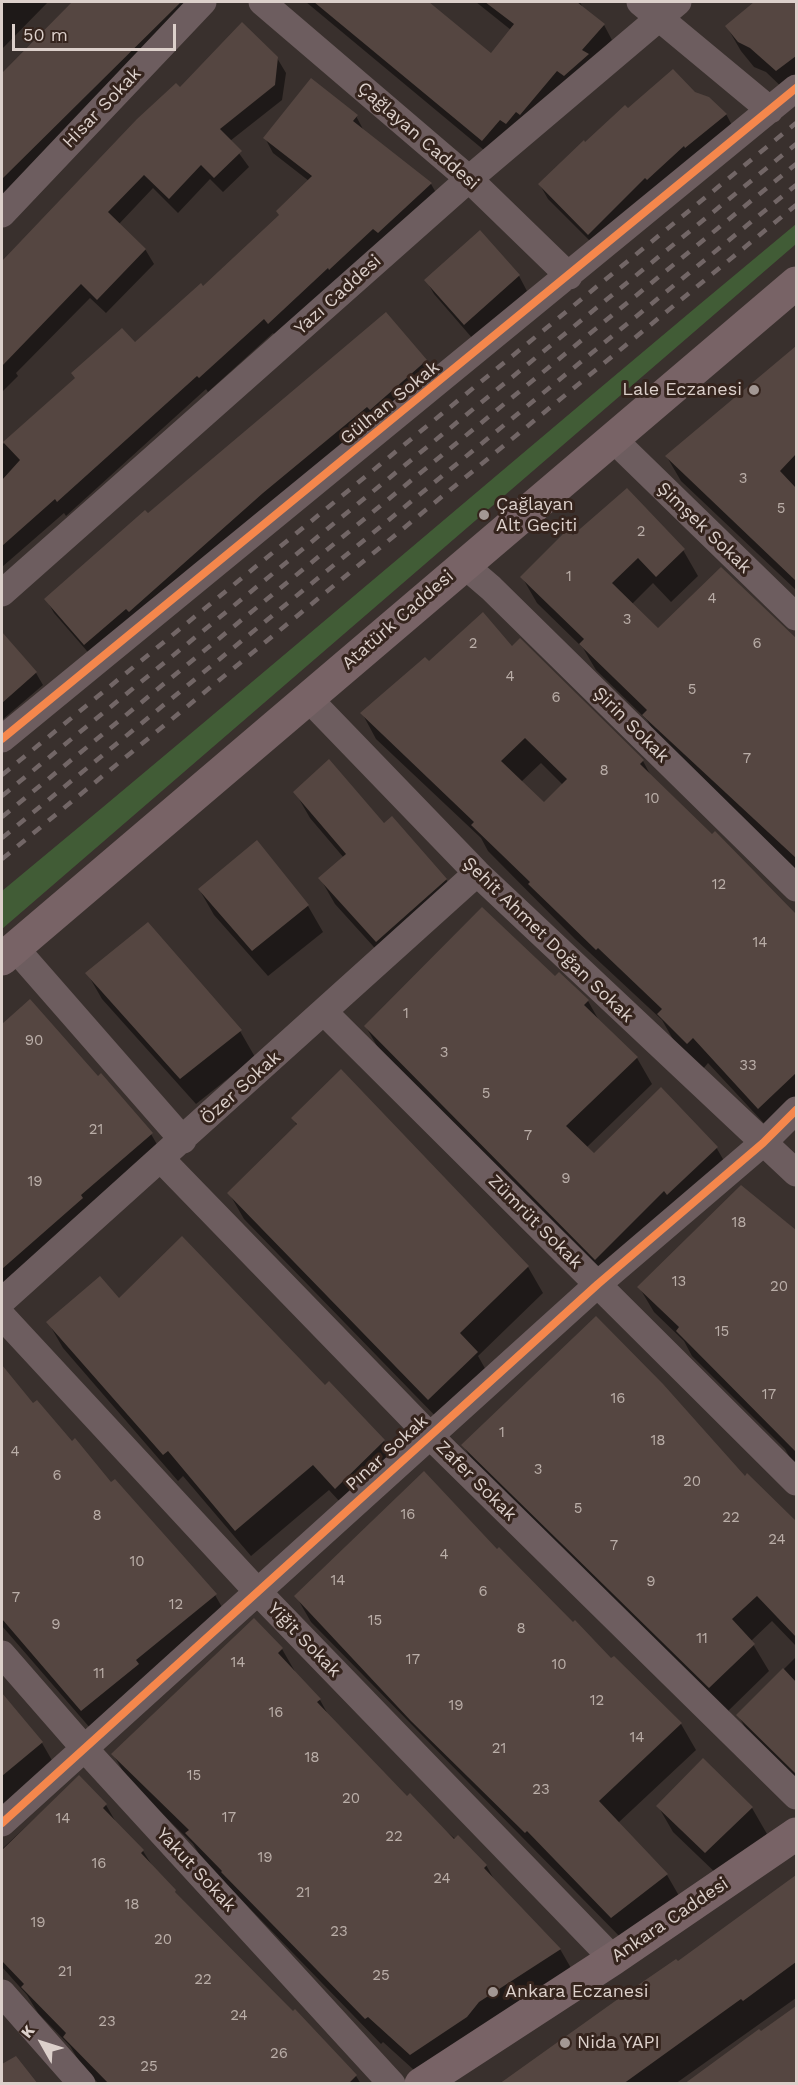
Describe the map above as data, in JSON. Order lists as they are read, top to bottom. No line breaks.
{"streets":{"main road":["Atatürk Caddesi","Ankara Caddesi"],"street":["Hisar Sokak","Çağlayan Caddesi","Yazı Caddesi","Gülhan Sokak","Şimşek Sokak","Şirin Sokak","Şehit Ahmet Doğan Sokak","Özer Sokak","Zümrüt Sokak","Pınar Sokak","Zafer Sokak","Yiğit Sokak","Yakut Sokak"]},"crossings":[["Çağlayan Caddesi","Yazı Caddesi"],["Çağlayan Caddesi","Gülhan Sokak"],["Şimşek Sokak","Atatürk Caddesi"],["Atatürk Caddesi","Şirin Sokak"],["Atatürk Caddesi","Şehit Ahmet Doğan Sokak"],["Şehit Ahmet Doğan Sokak","Özer Sokak"],["Şehit Ahmet Doğan Sokak","Pınar Sokak"],["Özer Sokak","Zümrüt Sokak"],["Özer Sokak","Zafer Sokak"],["Zümrüt Sokak","Pınar Sokak"],["Pınar Sokak","Zafer Sokak"],["Pınar Sokak","Yiğit Sokak"],["Pınar Sokak","Yakut Sokak"],["Yiğit Sokak","Ankara Caddesi"]],"places":["Lale Eczanesi","Çağlayan Alt Geçiti","Ankara Eczanesi","Nida YAPI"],"house_numbers":["3","5","2","1","4","3","2","6","4","5","6","7","8","10","12","14","1","90","3","33","5","21","7","9","19","18","13","20","15","17","16","1","18","4","3","6","20","5","16","8","22","24","7","4","10","14","9","6","7","12","15","9","8","11","17","14","10","11","12","19","16","14","21","18","15","23","20","17","14","22","19","16","24","21","18","19","23","20","21","25","22","24","23","26","25"],"scale_bar":"50 m","north":"top left"}
